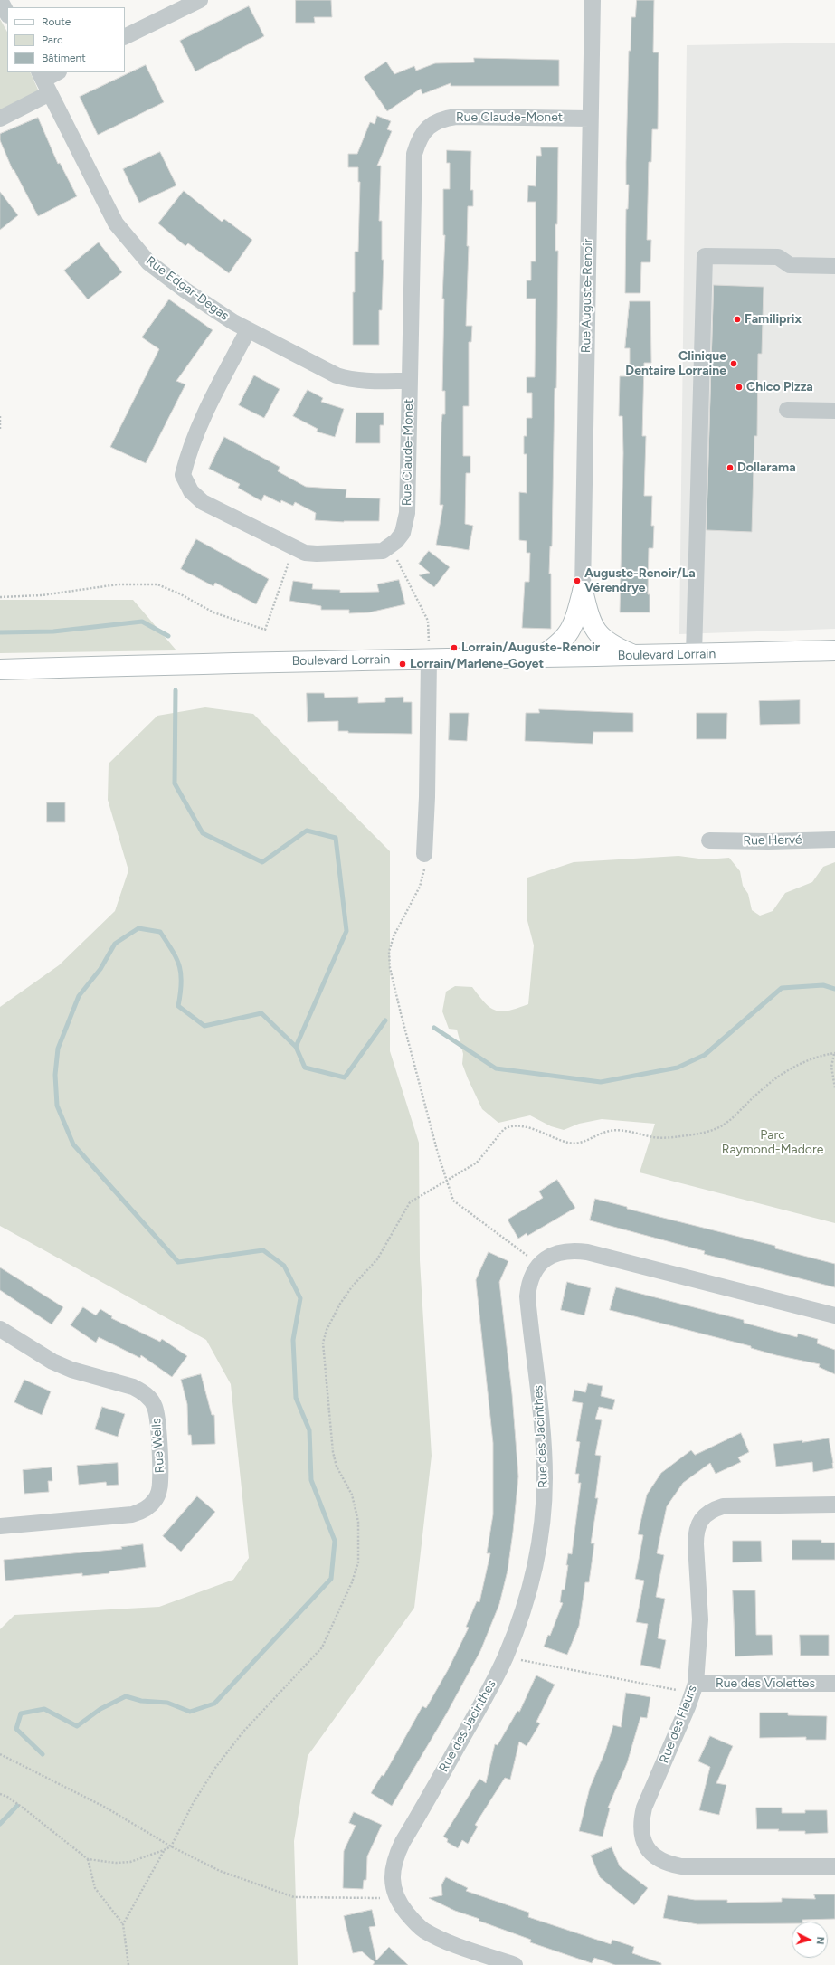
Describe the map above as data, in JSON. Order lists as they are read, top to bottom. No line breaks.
{"streets":{"main road":["Boulevard Lorrain"],"street":["Rue Claude-Monet","Rue Edgar-Degas","Rue Auguste-Renoir","Rue Hervé","Rue des Jacinthes","Rue Wells","Rue des Violettes","Rue des Fleurs"]},"crossings":[["Rue Claude-Monet","Rue Edgar-Degas"],["Rue Claude-Monet","Rue Auguste-Renoir"],["Rue des Violettes","Rue des Fleurs"]],"parks":["Parc Raymond-Madore"],"places":["Familiprix","Clinique Dentaire Lorraine","Chico Pizza","Dollarama","Auguste-Renoir/La Vérendrye","Lorrain/Auguste-Renoir","Lorrain/Marlene-Goyet"],"legend":["Route","Parc","Bâtiment"],"north":"right"}
